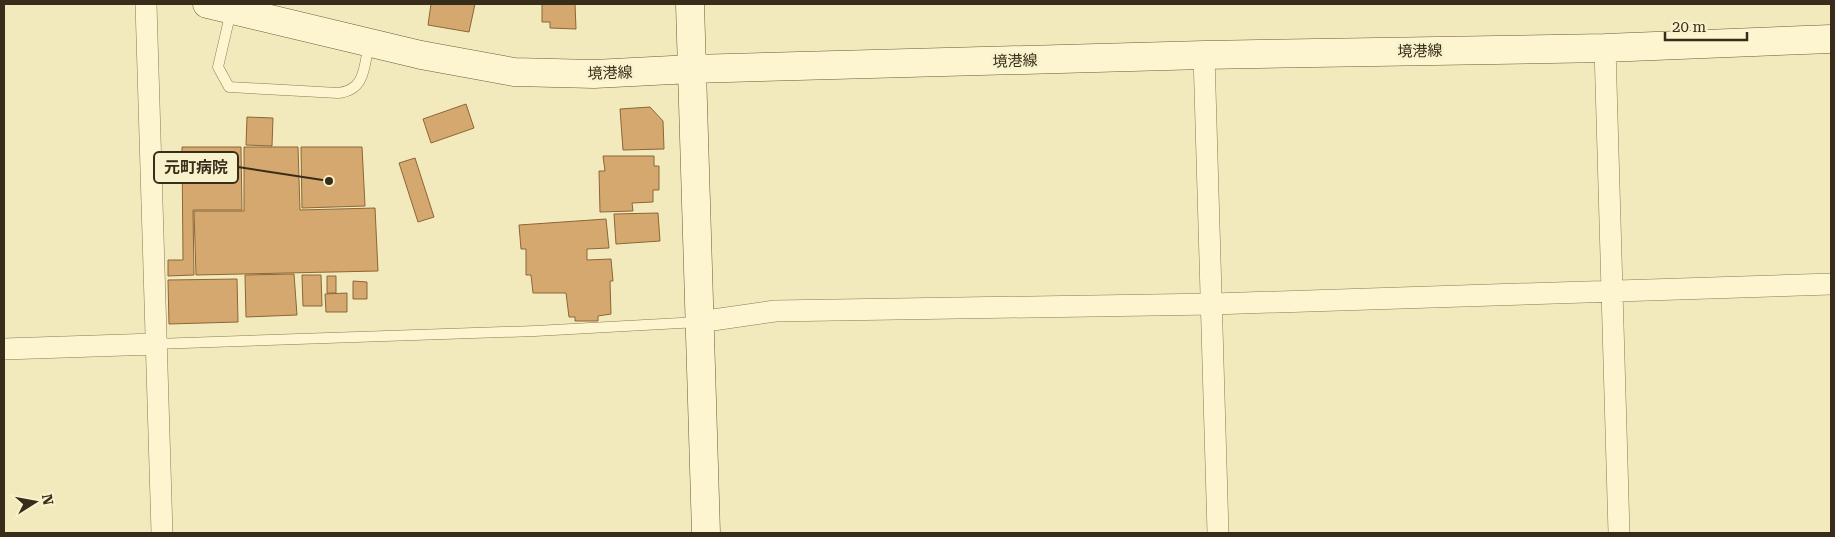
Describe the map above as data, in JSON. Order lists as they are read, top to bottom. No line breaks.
{"streets":{"main road":["境港線"]},"places":["元町病院"],"scale_bar":"20 m","north":"right"}
